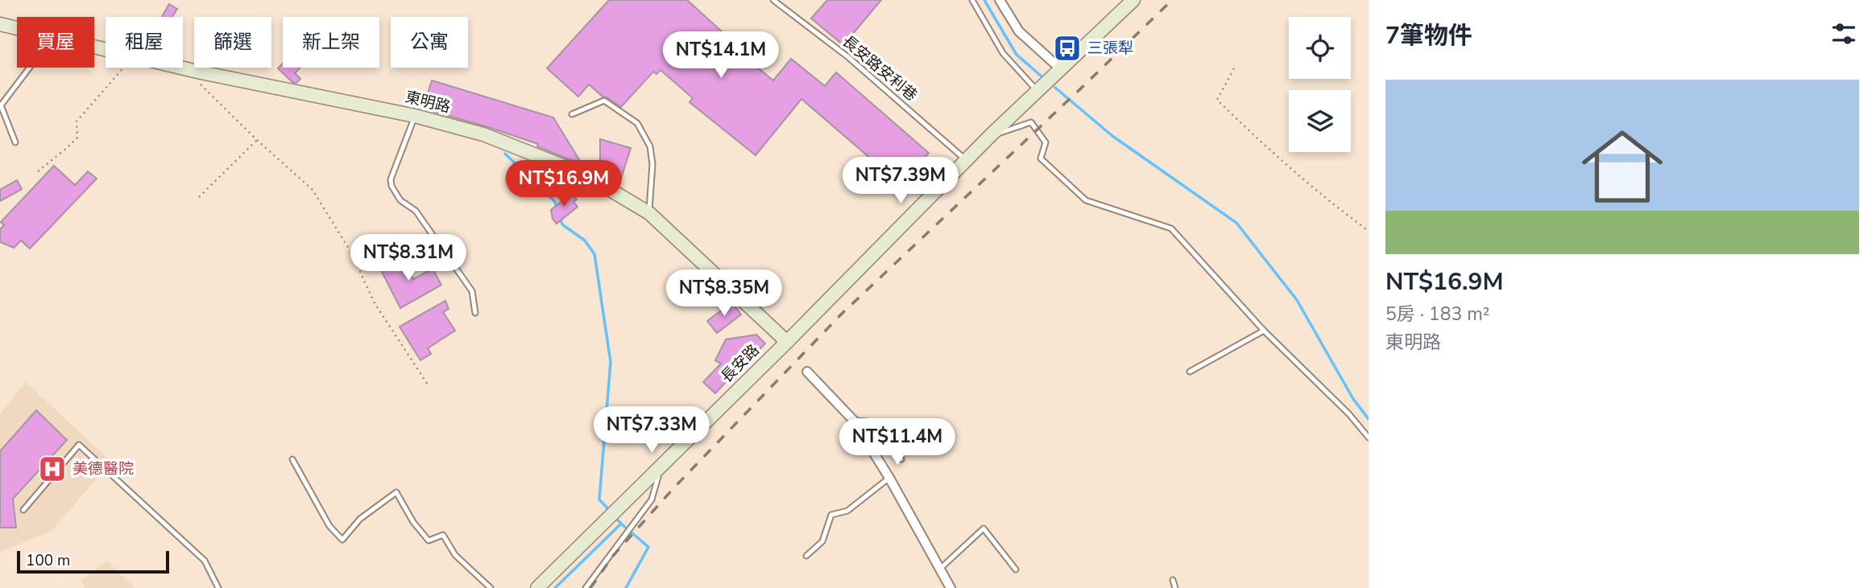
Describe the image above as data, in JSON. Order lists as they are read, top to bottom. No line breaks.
{"streets":{"street":["東明路","長安路"],"lane":["長安路安利巷"]},"crossings":[["長安路安利巷","長安路"],["東明路","長安路"]],"places":{"bus stop":["三張犁"],"hospital":["美德醫院"]},"scale_bar":"100 m","page":{"heading":"7筆物件","chip":["買屋","租屋","篩選","新上架","公寓"],"price":["NT$14.1M","NT$7.39M","NT$16.9M","NT$8.31M","NT$8.35M","NT$7.33M","NT$11.4M"],"list":[{"name":"NT$16.9M","note":"5房 · 183 m² · 東明路"}],"scale":"100 m"}}
